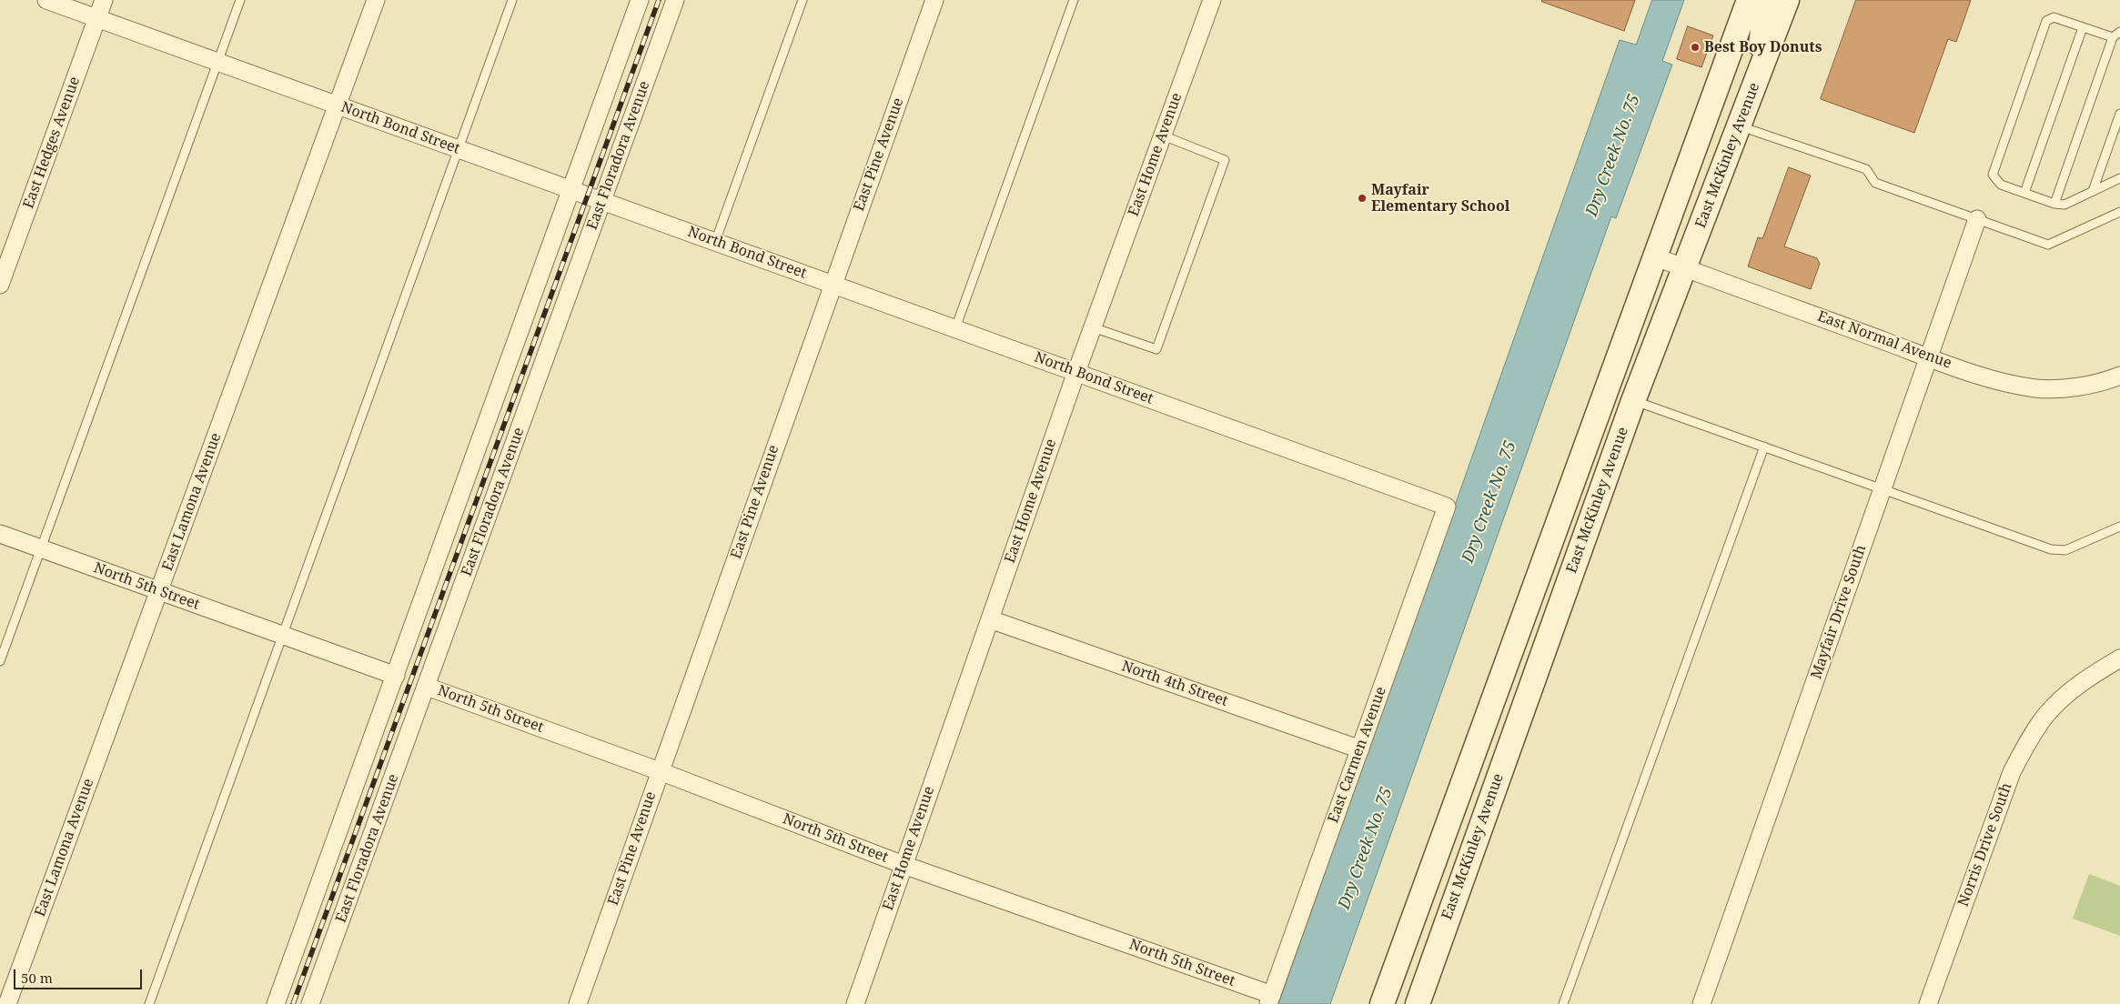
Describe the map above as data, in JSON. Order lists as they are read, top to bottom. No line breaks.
{"streets":{"main road":["East McKinley Avenue"],"street":["North Bond Street","East Hedges Avenue","East Pine Avenue","East Home Avenue","East Floradora Avenue","East Normal Avenue","East Lamona Avenue","North 5th Street","Mayfair Drive South","North 4th Street","East Carmen Avenue","Norris Drive South"]},"crossings":[["North Bond Street","East Hedges Avenue"],["North Bond Street","East Pine Avenue"],["North Bond Street","East Home Avenue"],["North Bond Street","East Floradora Avenue"],["North Bond Street","East Lamona Avenue"],["North Bond Street","East Carmen Avenue"],["East Pine Avenue","North 5th Street"],["East Home Avenue","North 5th Street"],["East Home Avenue","North 4th Street"],["East Floradora Avenue","North 5th Street"],["East McKinley Avenue","East Normal Avenue"],["East Normal Avenue","Mayfair Drive South"],["East Lamona Avenue","North 5th Street"],["North 5th Street","East Carmen Avenue"],["North 4th Street","East Carmen Avenue"]],"water":["Dry Creek No. 75"],"places":["Best Boy Donuts","Mayfair Elementary School"],"scale_bar":"50 m"}
